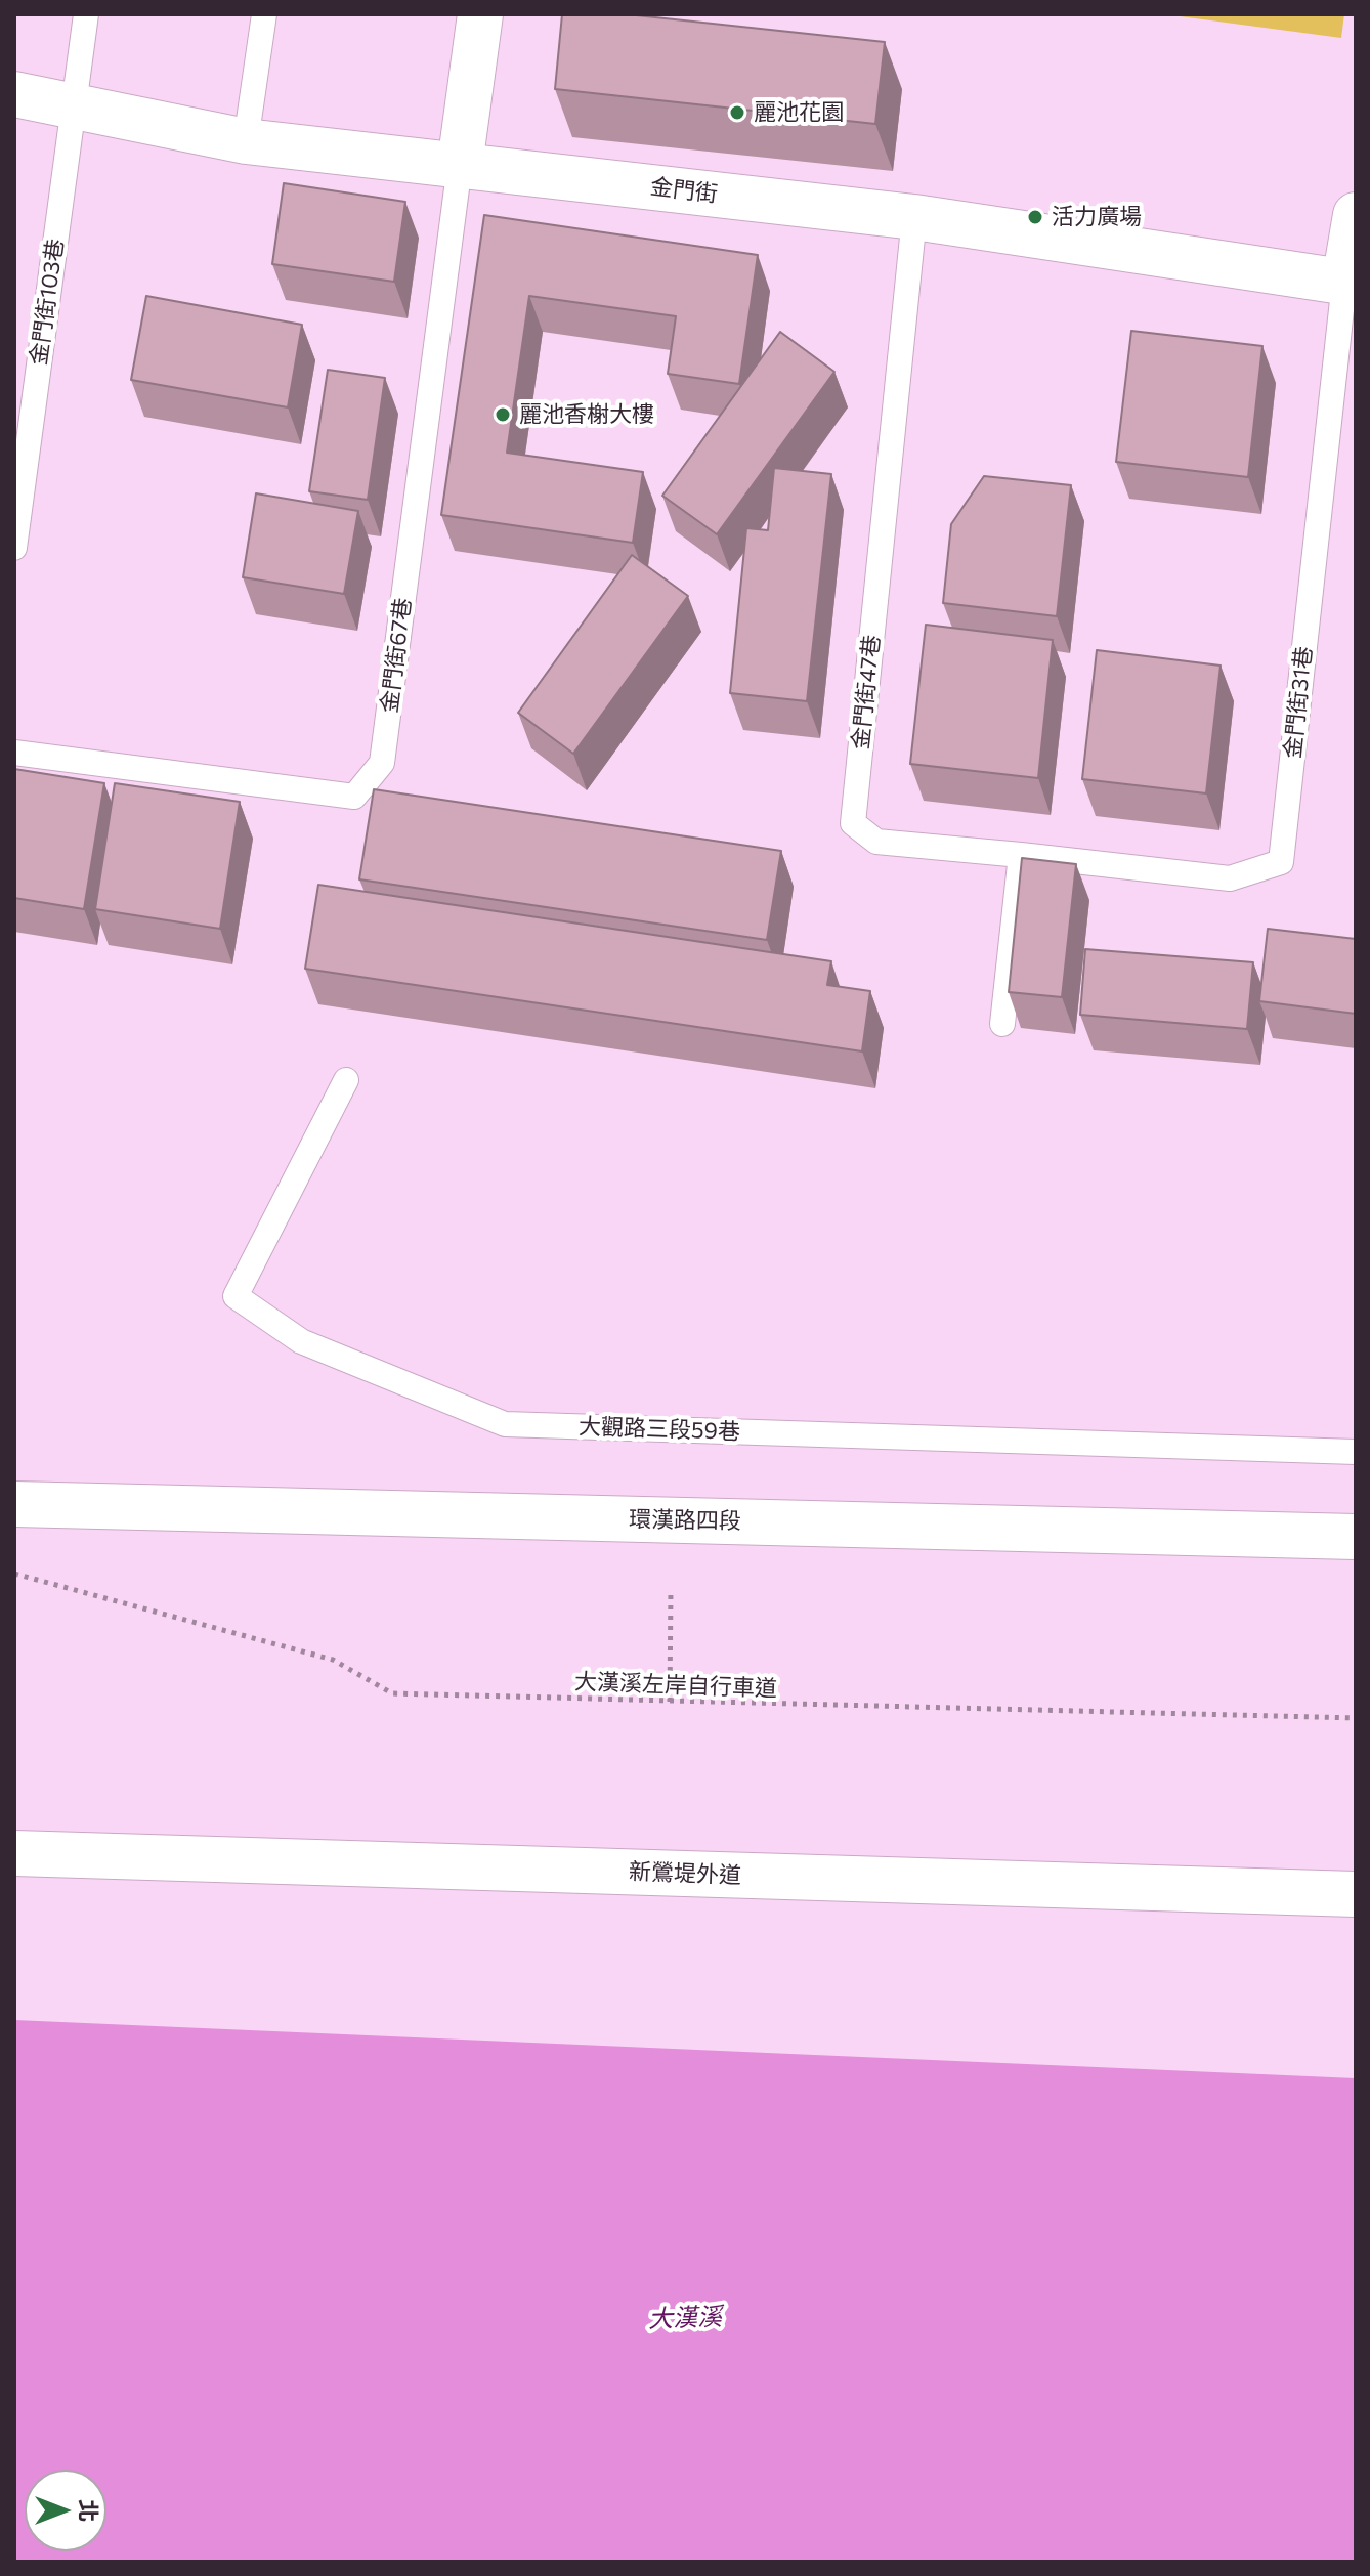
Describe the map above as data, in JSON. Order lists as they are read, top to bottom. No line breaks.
{"streets":{"street":["金門街","環漢路四段","新鶯堤外道"],"lane":["金門街103巷","金門街67巷","金門街47巷","金門街31巷","大觀路三段59巷"],"path":["大漢溪左岸自行車道"]},"crossings":[["金門街","金門街103巷"],["金門街","金門街67巷"],["金門街","金門街47巷"],["金門街","金門街31巷"],["金門街47巷","金門街31巷"]],"water":["大漢溪"],"places":["麗池花園","活力廣場","麗池香榭大樓"],"north":"right"}
